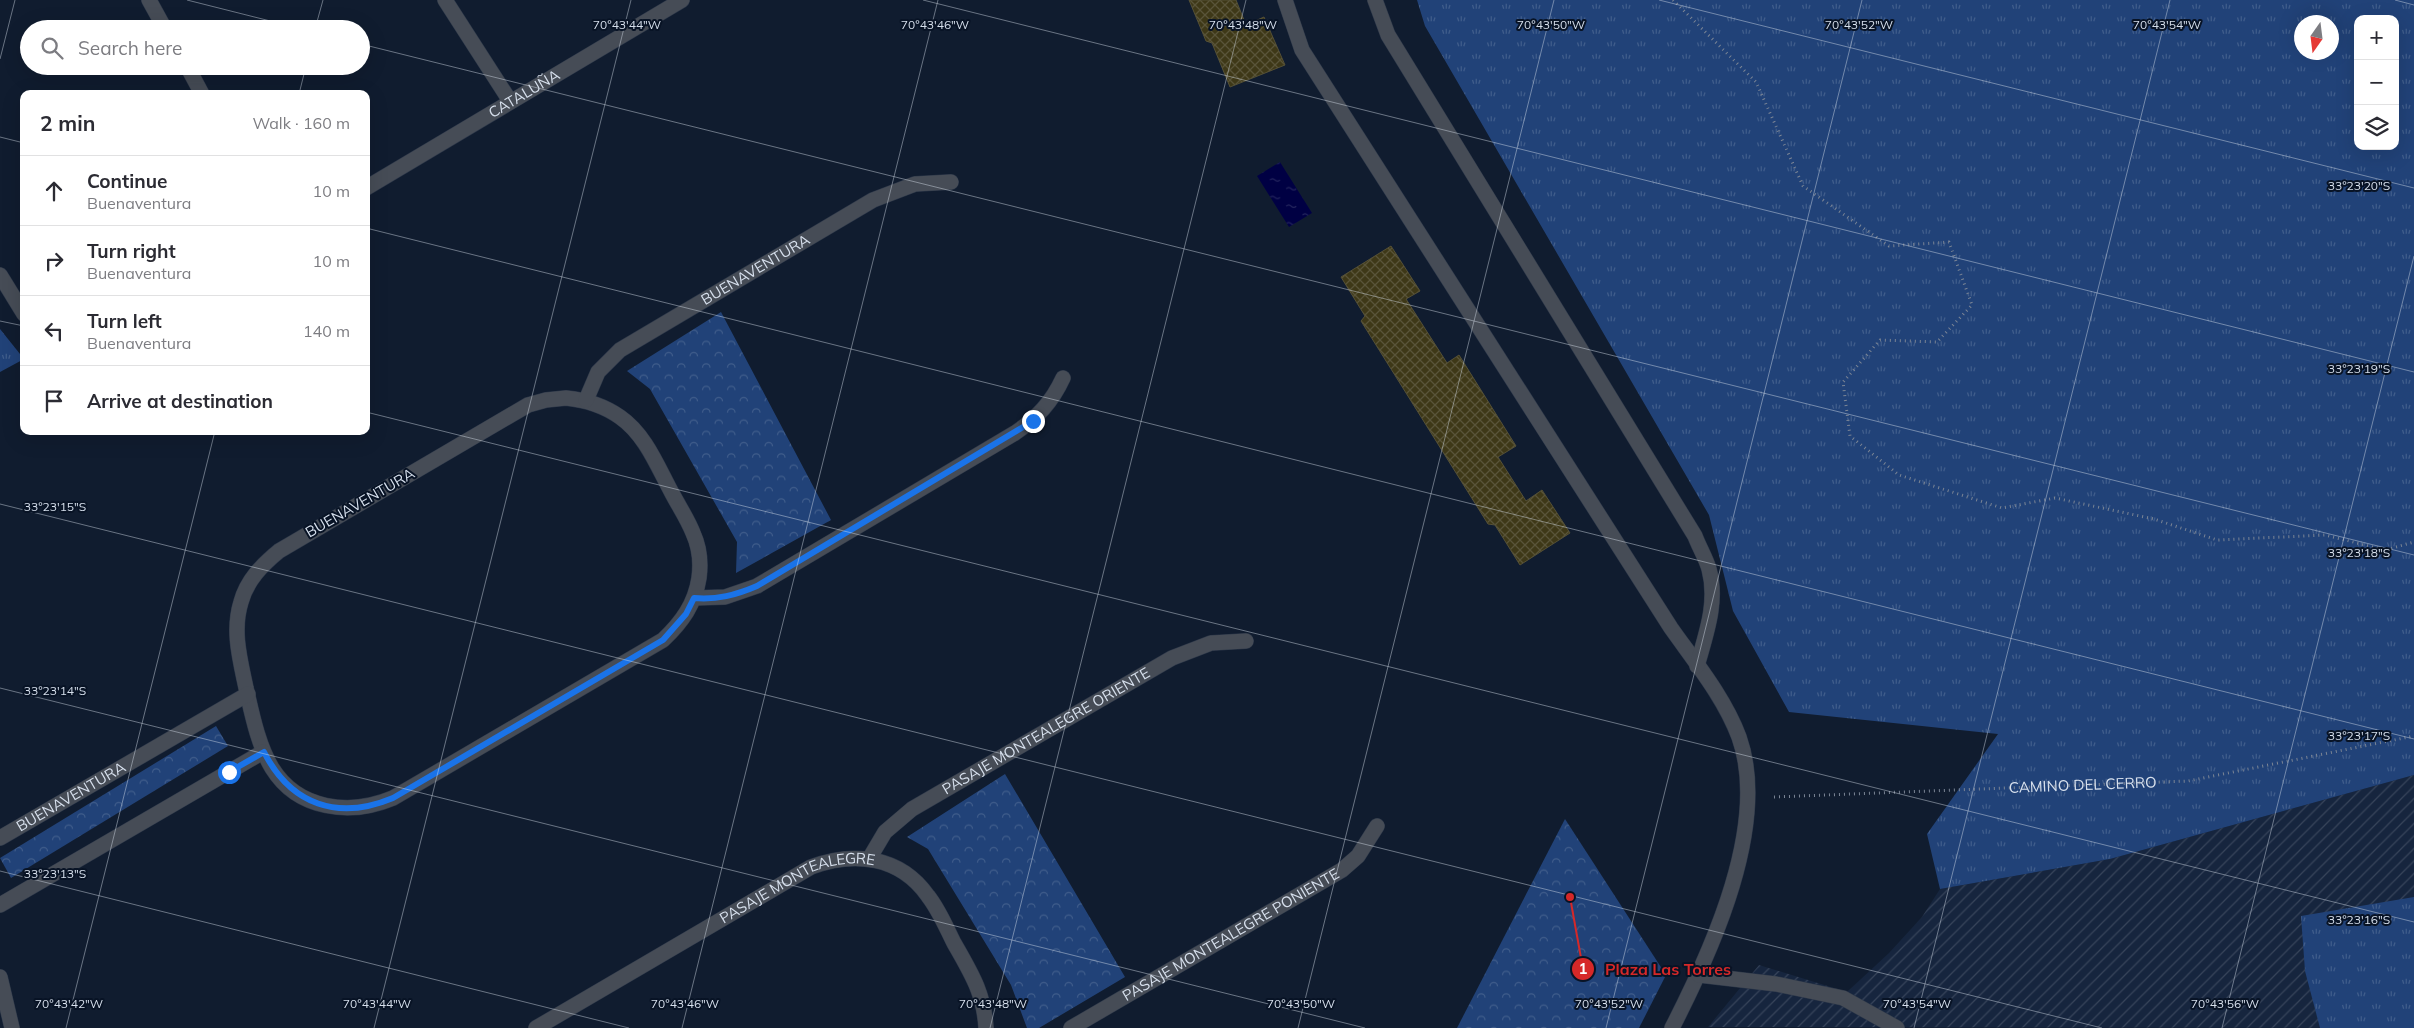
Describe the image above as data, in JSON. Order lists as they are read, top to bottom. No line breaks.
{"streets":{"street":["CATALUÑA","BUENAVENTURA","PASAJE MONTEALEGRE ORIENTE","PASAJE MONTEALEGRE","PASAJE MONTEALEGRE PONIENTE"],"path":["CAMINO DEL CERRO"]},"crossings":[["PASAJE MONTEALEGRE ORIENTE","PASAJE MONTEALEGRE"]],"places":["Plaza Las Torres"],"north":"bottom","page":{"map_buttons":["+","−"],"search":"Search here","heading":["2 min","Walk · 160 m"],"list":[["Continue","Buenaventura","10 m"],["Turn right","Buenaventura","10 m"],["Turn left","Buenaventura","140 m"],"Arrive at destination"]},"coordinates":["70°43'48\"W","70°43'44\"W","70°43'46\"W","70°43'50\"W","70°43'52\"W","70°43'54\"W","33°23'20\"S","33°23'19\"S","33°23'15\"S","33°23'18\"S","33°23'14\"S","33°23'17\"S","33°23'13\"S","33°23'16\"S","70°43'42\"W","70°43'56\"W"]}
